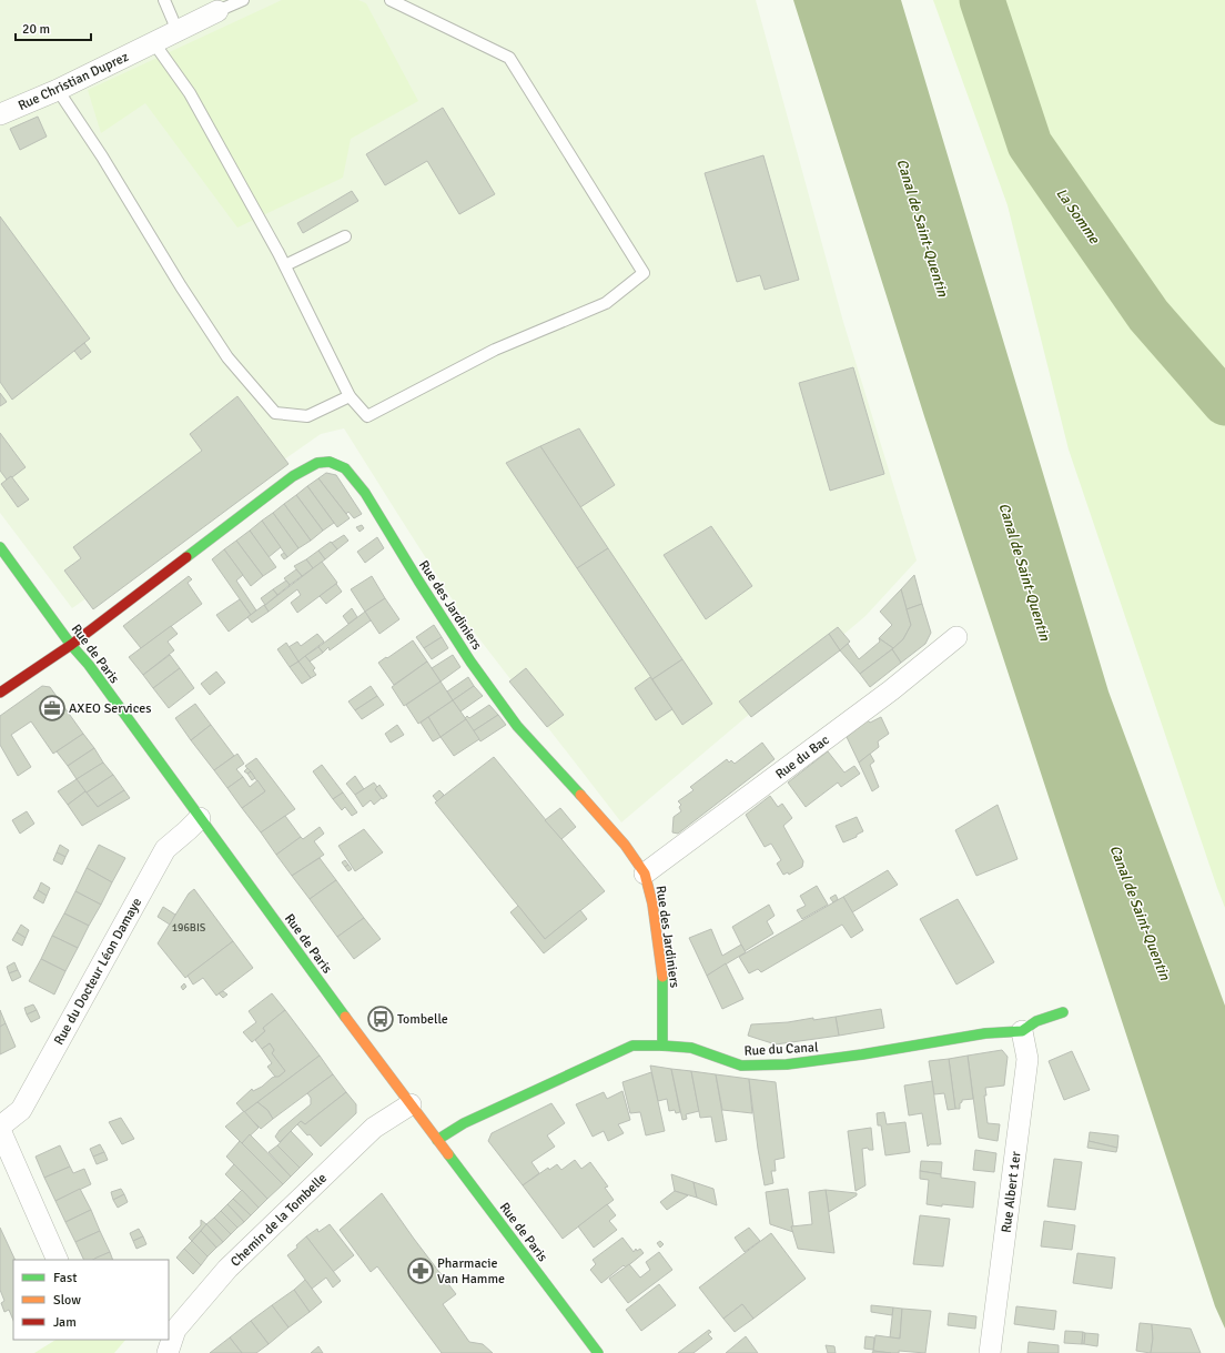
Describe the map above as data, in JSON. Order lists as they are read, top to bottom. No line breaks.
{"streets":{"street":["Rue Christian Duprez","Rue des Jardiniers","Rue de Paris","Rue du Bac","Rue du Docteur Léon Damaye","Rue du Canal","Rue Albert 1er","Chemin de la Tombelle"]},"crossings":[["Rue des Jardiniers","Rue de Paris"],["Rue des Jardiniers","Rue du Bac"],["Rue des Jardiniers","Rue du Canal"],["Rue de Paris","Rue du Docteur Léon Damaye"],["Rue de Paris","Rue du Canal"],["Rue de Paris","Chemin de la Tombelle"],["Rue du Canal","Rue Albert 1er"]],"water":["La Somme","Canal de Saint-Quentin"],"places":{"office":["AXEO Services"],"bus stop":["Tombelle"],"pharmacy":["Pharmacie Van Hamme"]},"house_numbers":["196BIS"],"legend":["Fast","Slow","Jam"],"scale_bar":"20 m"}
